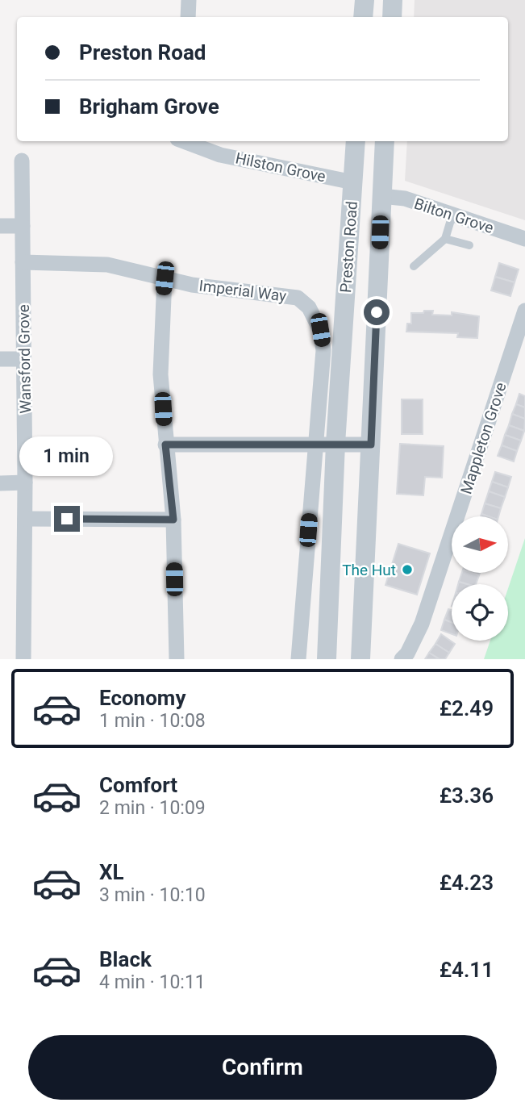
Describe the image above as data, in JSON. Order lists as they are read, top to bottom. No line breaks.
{"streets":{"street":["Hilston Grove","Bilton Grove","Preston Road","Imperial Way","Wansford Grove","Mappleton Grove"]},"crossings":[["Hilston Grove","Preston Road"],["Bilton Grove","Preston Road"],["Imperial Way","Wansford Grove"]],"places":["The Hut"],"north":"right","page":{"banner":["Preston Road","Brigham Grove"],"bubble":"1 min","list":[{"name":"Economy","note":"1 min · 10:08","value":"£2.49"},{"name":"Comfort","note":"2 min · 10:09","value":"£3.36"},{"name":"XL","note":"3 min · 10:10","value":"£4.23"},{"name":"Black","note":"4 min · 10:11","value":"£4.11"}],"buttons":"Confirm"}}
